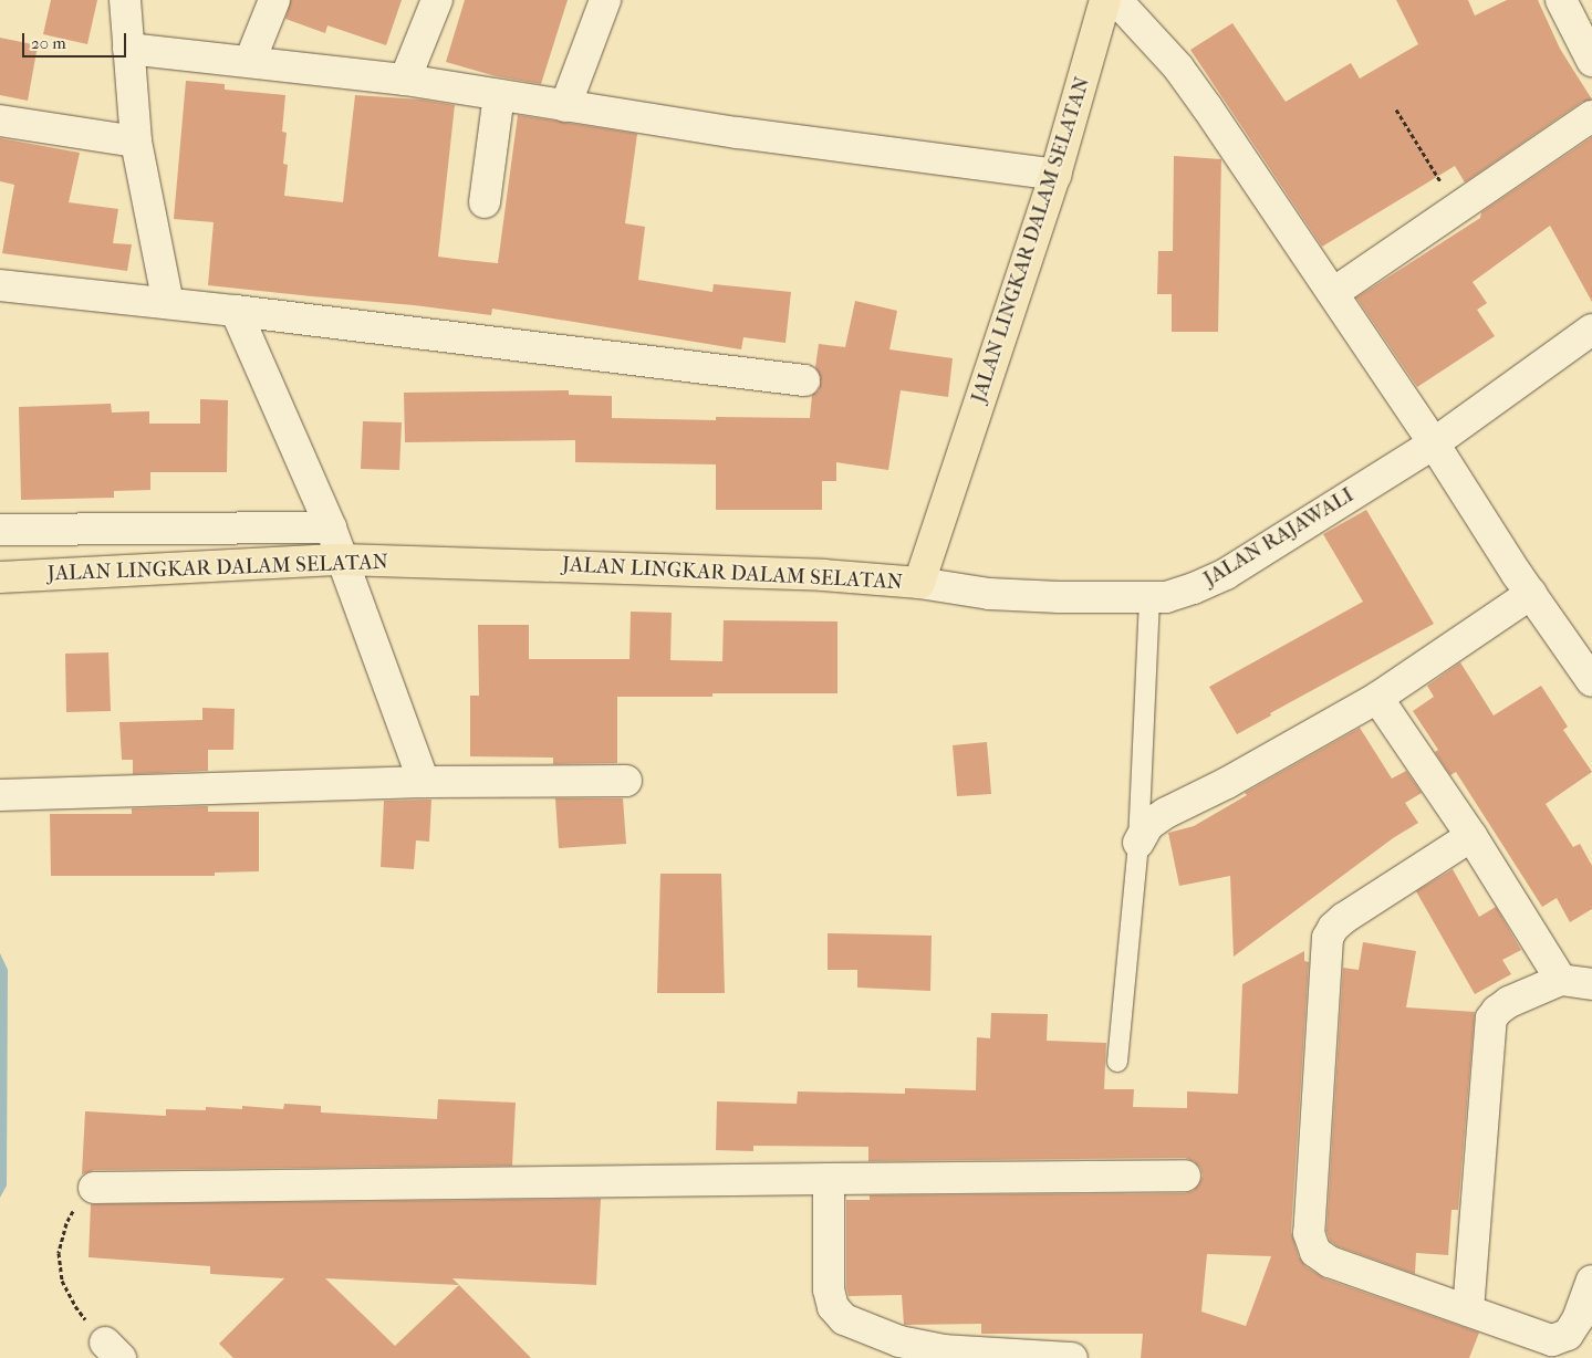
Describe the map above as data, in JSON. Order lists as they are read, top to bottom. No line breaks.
{"streets":{"main road":["JALAN LINGKAR DALAM SELATAN"],"street":["JALAN RAJAWALI"]},"crossings":[["JALAN LINGKAR DALAM SELATAN","JALAN RAJAWALI"]],"scale_bar":"20 m"}
